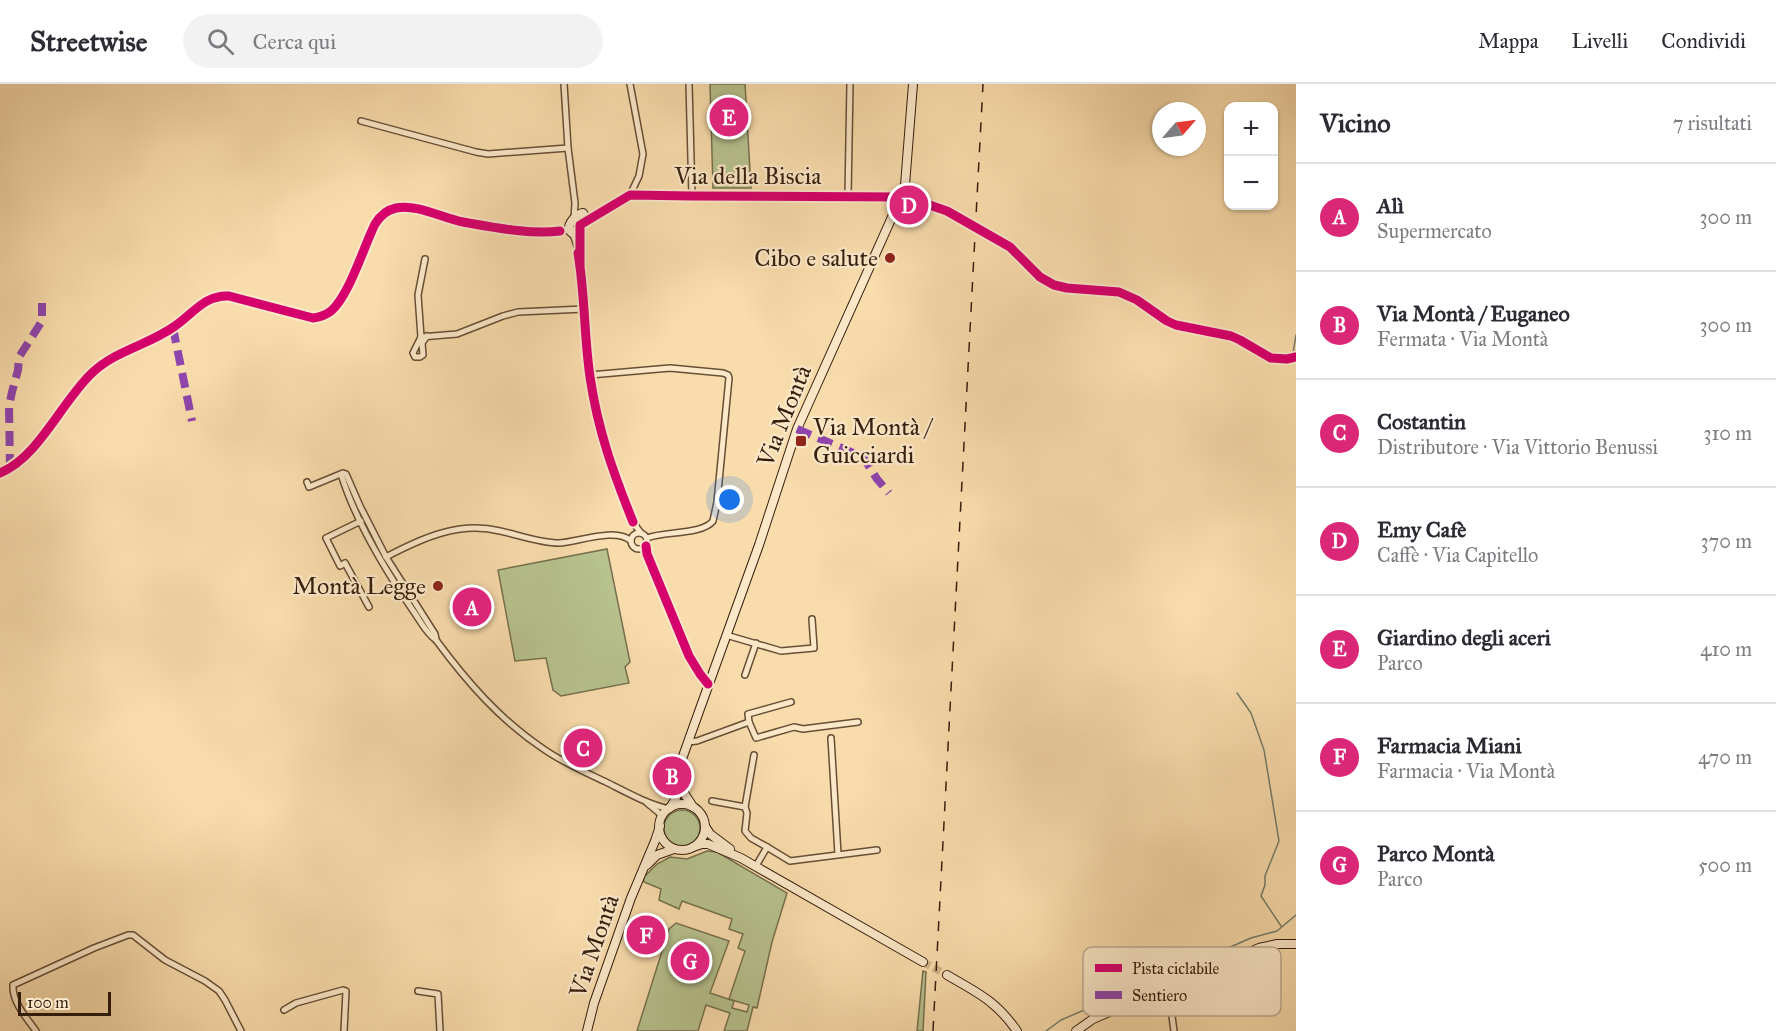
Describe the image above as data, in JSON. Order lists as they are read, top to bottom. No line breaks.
{"streets":{"main road":["Via della Biscia","Via Montà"]},"crossings":[["Via della Biscia","Via Montà"]],"places":{"other":["Cibo e salute","Montà Legge"],"transit":["Via Montà / Guicciardi"]},"legend":["Pista ciclabile","Sentiero"],"scale_bar":"100 m","north":"top right","page":{"header":"Streetwise","search":"Cerca qui","nav":["Mappa","Livelli","Condividi"],"heading":["Vicino","7 risultati"],"pins":["E","D","A","C","B","F","G"],"map_buttons":["+","−"],"list":[{"mark":"A","name":"Alì","note":"Supermercato","value":"300 m"},{"mark":"B","name":"Via Montà / Euganeo","note":"Fermata · Via Montà","value":"300 m"},{"mark":"C","name":"Costantin","note":"Distributore · Via Vittorio Benussi","value":"310 m"},{"mark":"D","name":"Emy Cafè","note":"Caffè · Via Capitello","value":"370 m"},{"mark":"E","name":"Giardino degli aceri","note":"Parco","value":"410 m"},{"mark":"F","name":"Farmacia Miani","note":"Farmacia · Via Montà","value":"470 m"},{"mark":"G","name":"Parco Montà","note":"Parco","value":"500 m"}],"scale":"100 m"}}
